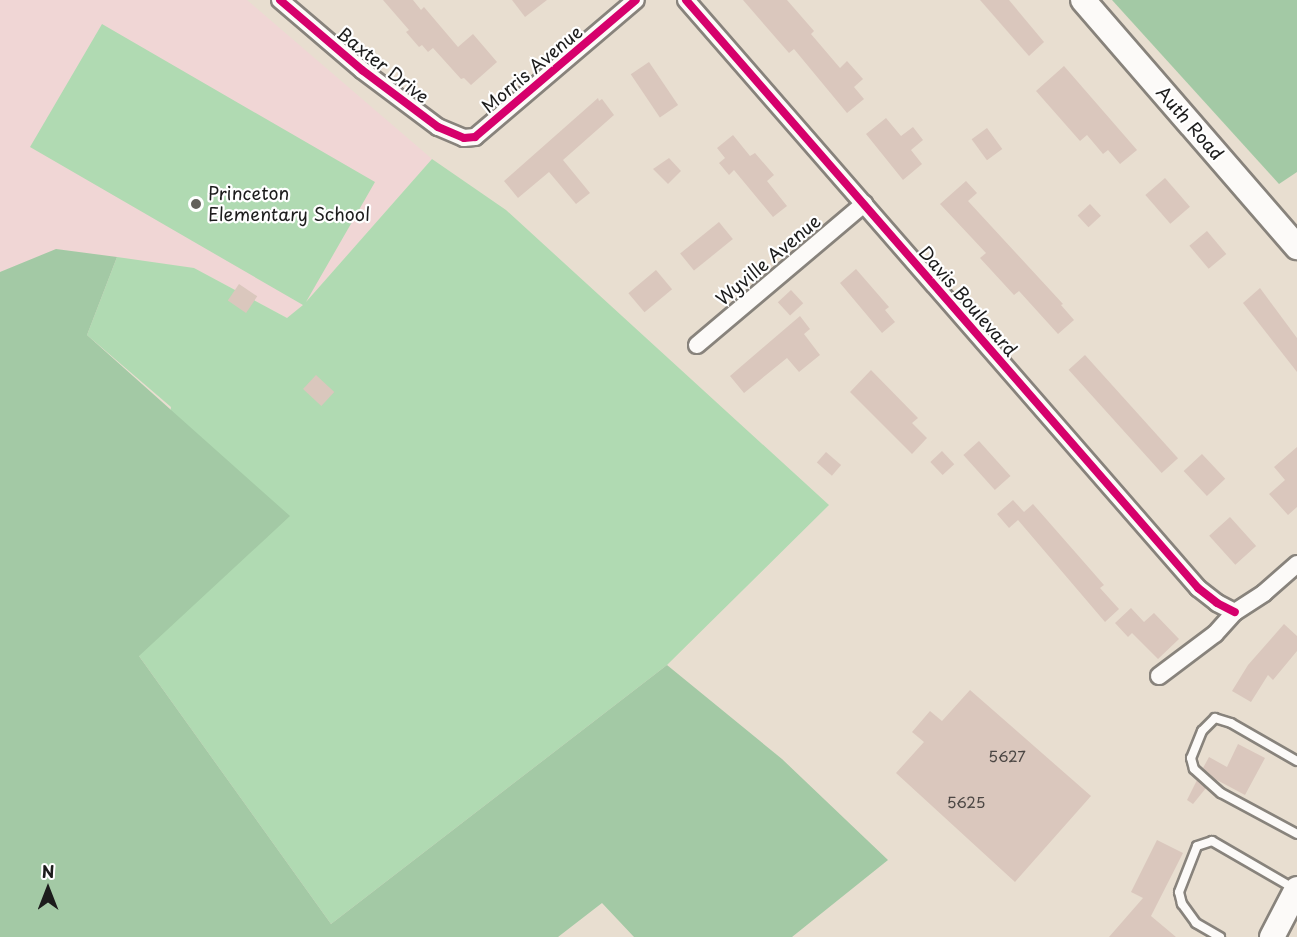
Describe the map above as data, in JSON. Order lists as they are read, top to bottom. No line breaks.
{"streets":{"main road":["Auth Road"],"street":["Baxter Drive","Morris Avenue","Wyville Avenue","Davis Boulevard"]},"crossings":[["Baxter Drive","Morris Avenue"],["Wyville Avenue","Davis Boulevard"]],"places":["Princeton Elementary School"],"house_numbers":["5627","5625"],"north":"top"}
